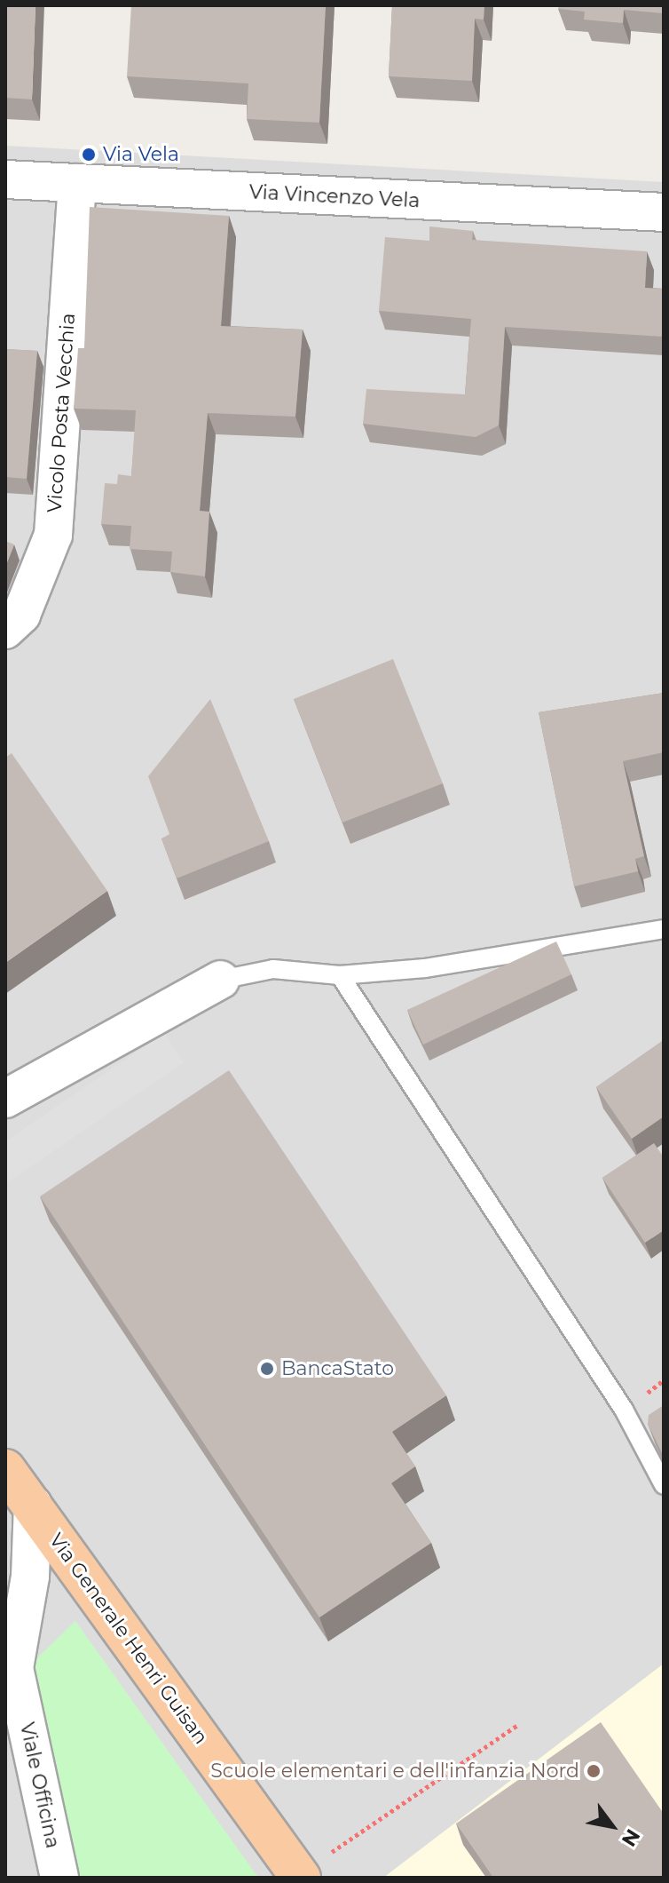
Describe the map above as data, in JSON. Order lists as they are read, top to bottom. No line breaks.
{"streets":{"main road":["Via Generale Henri Guisan"],"street":["Via Vincenzo Vela","Vicolo Posta Vecchia","Viale Officina"]},"crossings":[["Via Vincenzo Vela","Vicolo Posta Vecchia"]],"places":["Via Vela","BancaStato","Scuole elementari e dell'infanzia Nord"],"north":"bottom right"}
